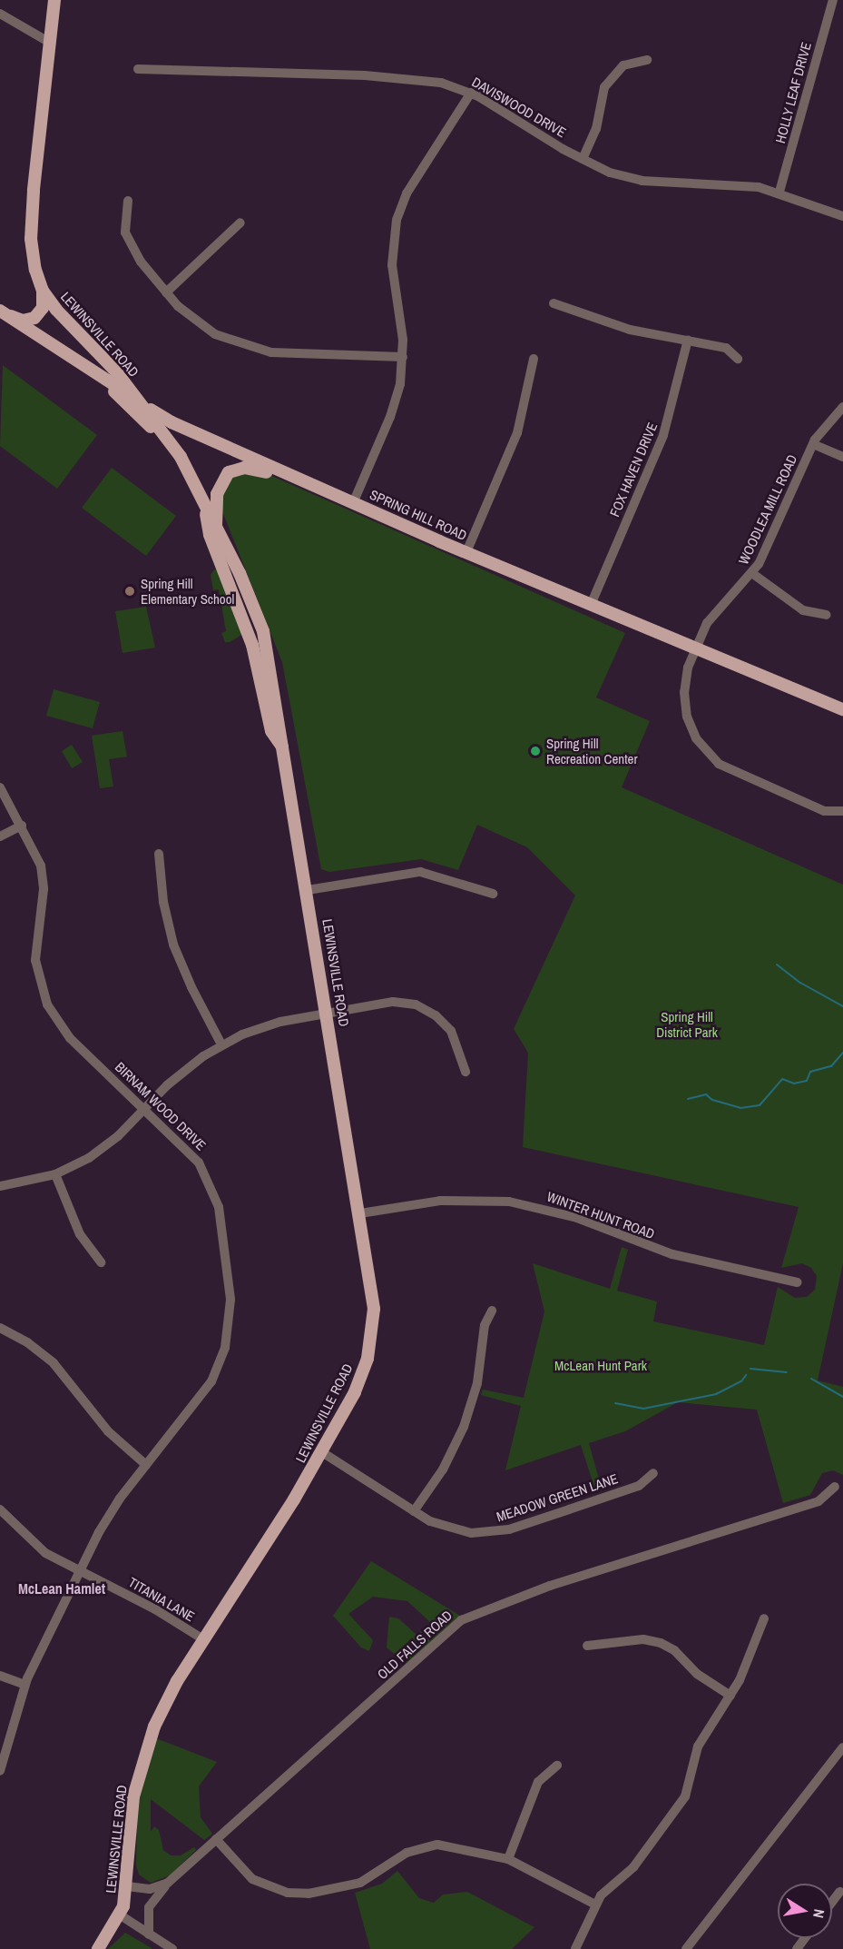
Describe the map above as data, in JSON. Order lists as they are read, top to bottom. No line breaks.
{"streets":{"main road":["LEWINSVILLE ROAD","SPRING HILL ROAD"],"street":["HOLLY LEAF DRIVE","DAVISWOOD DRIVE","FOX HAVEN DRIVE","WOODLEA MILL ROAD","BIRNAM WOOD DRIVE","WINTER HUNT ROAD","MEADOW GREEN LANE","TITANIA LANE","OLD FALLS ROAD"]},"crossings":[["HOLLY LEAF DRIVE","DAVISWOOD DRIVE"],["LEWINSVILLE ROAD","SPRING HILL ROAD"],["LEWINSVILLE ROAD","WINTER HUNT ROAD"],["LEWINSVILLE ROAD","MEADOW GREEN LANE"],["LEWINSVILLE ROAD","TITANIA LANE"],["FOX HAVEN DRIVE","SPRING HILL ROAD"],["WOODLEA MILL ROAD","SPRING HILL ROAD"],["BIRNAM WOOD DRIVE","TITANIA LANE"]],"districts":["McLean Hamlet"],"parks":["Spring Hill District Park","McLean Hunt Park"],"places":["Spring Hill Elementary School","Spring Hill Recreation Center"],"north":"right"}
